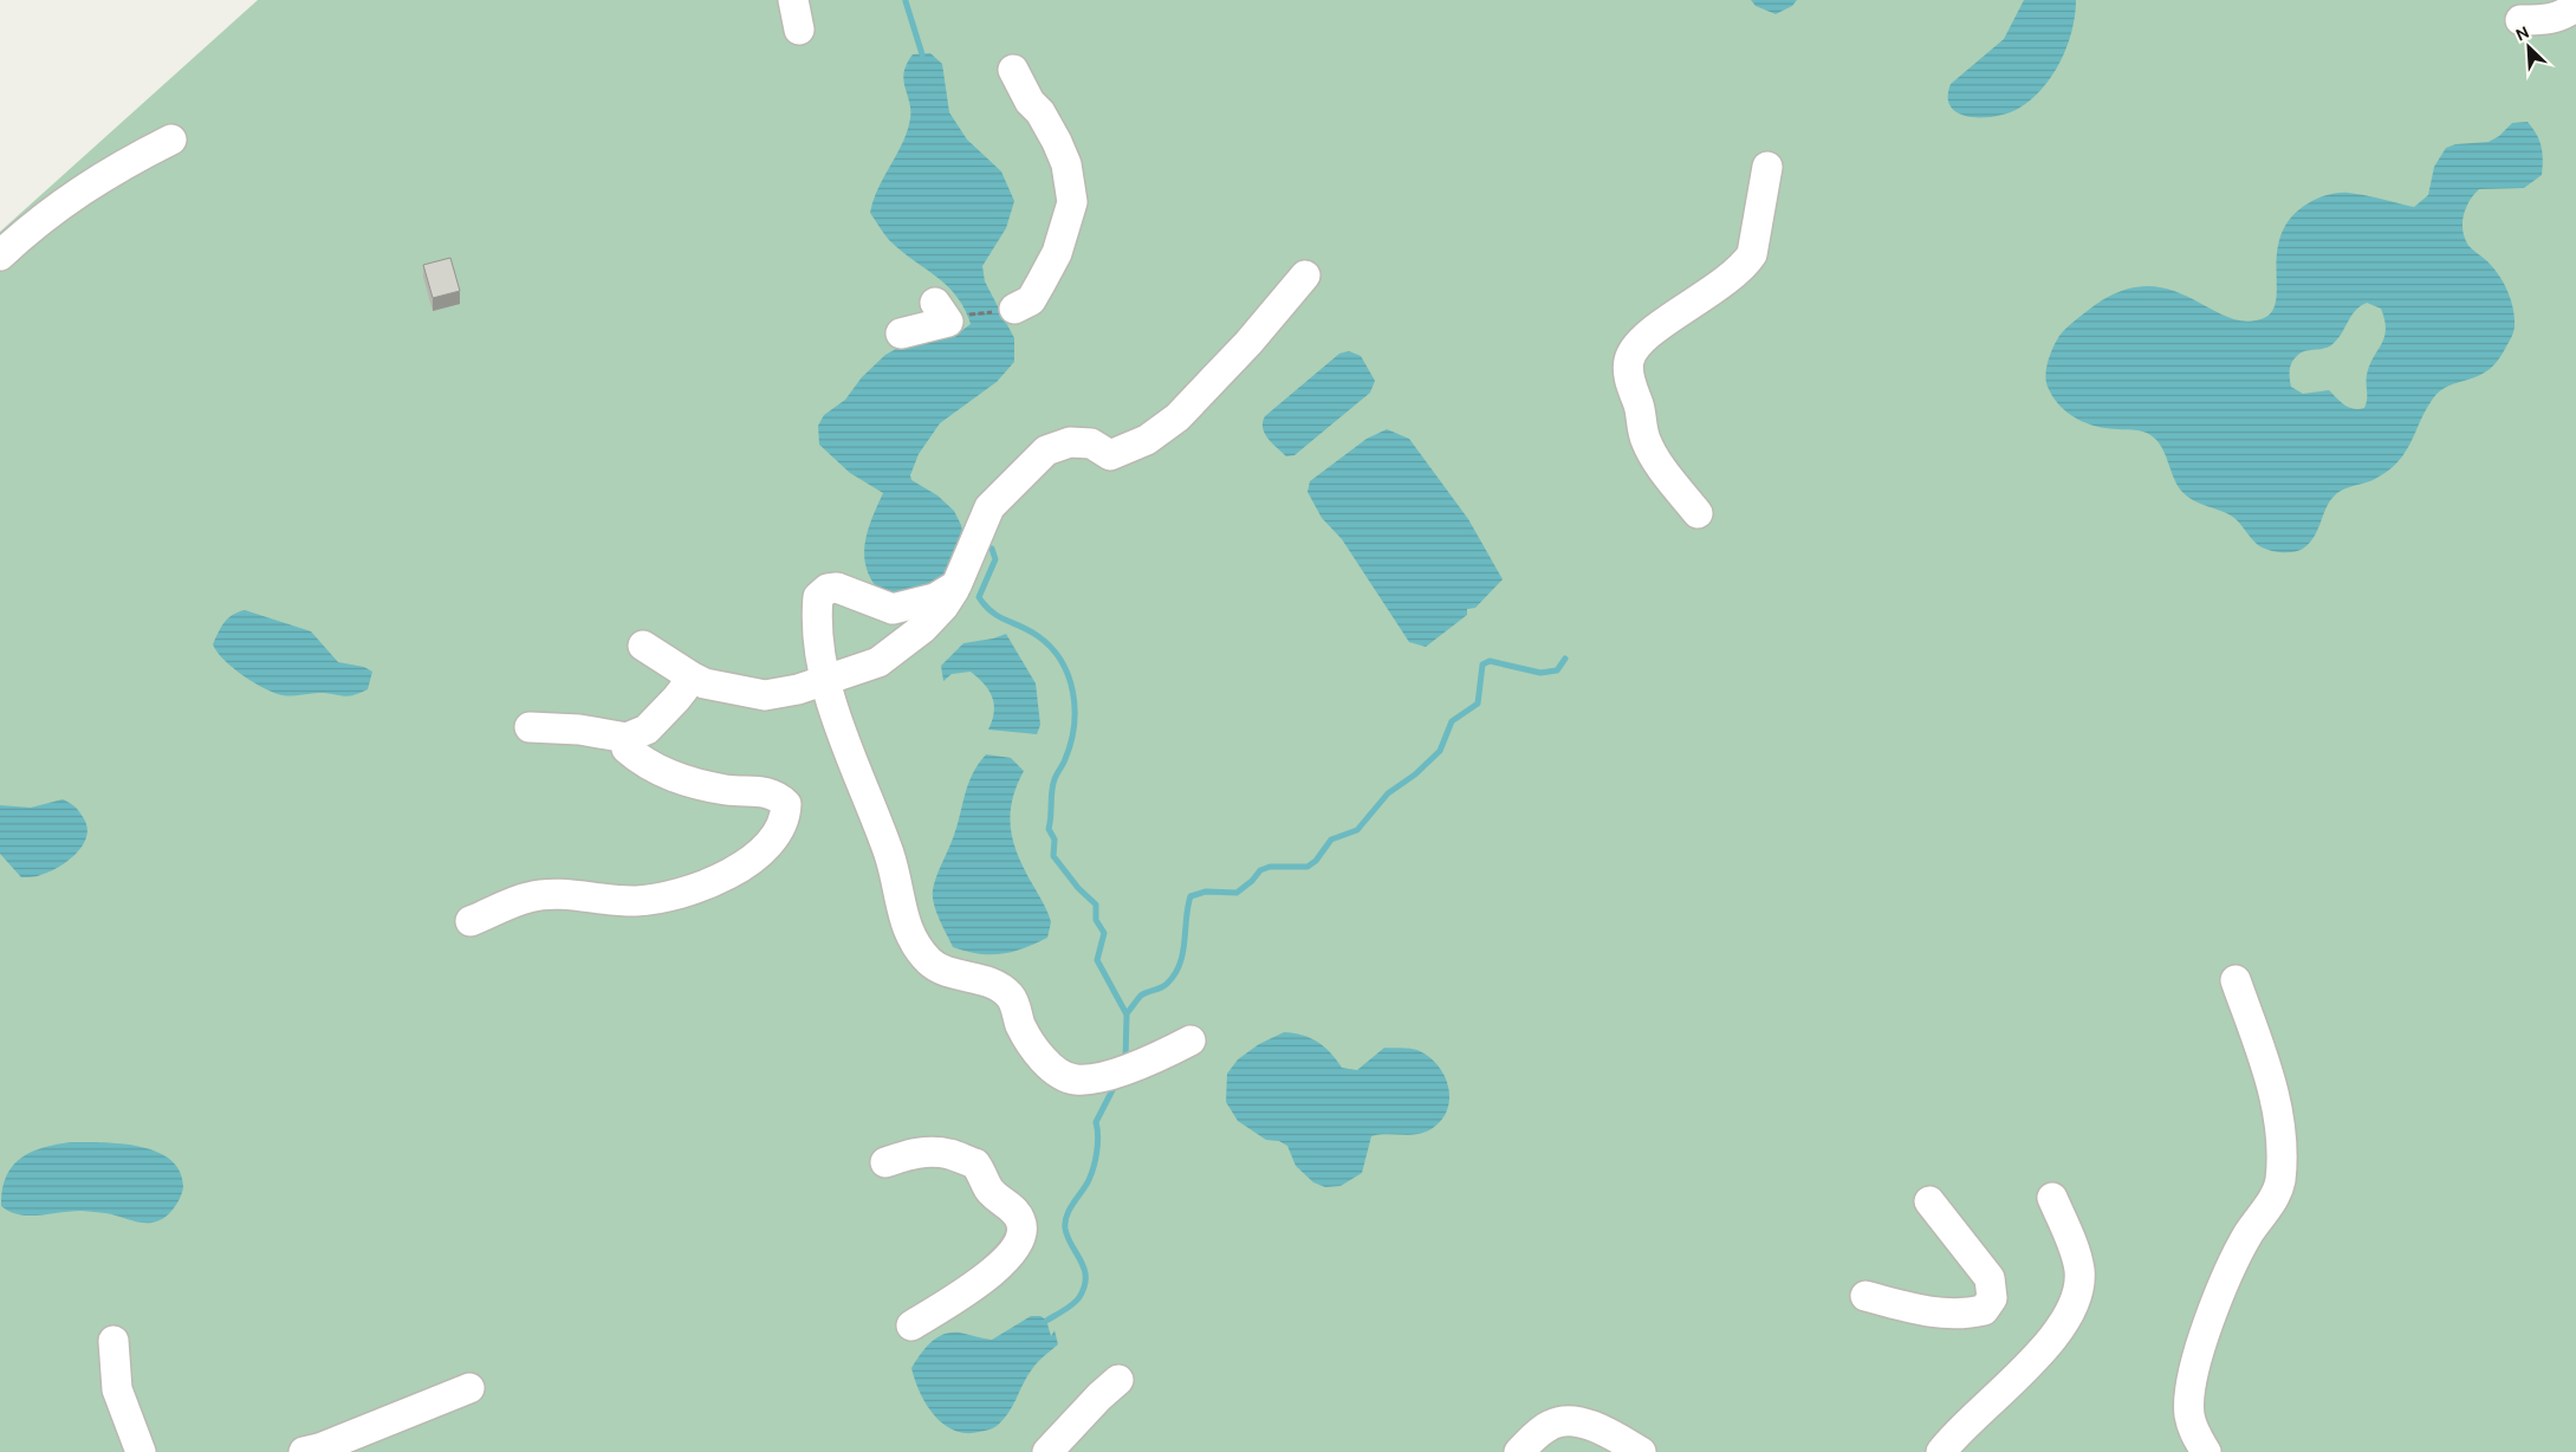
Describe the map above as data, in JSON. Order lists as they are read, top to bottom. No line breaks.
{"north":"top left"}
